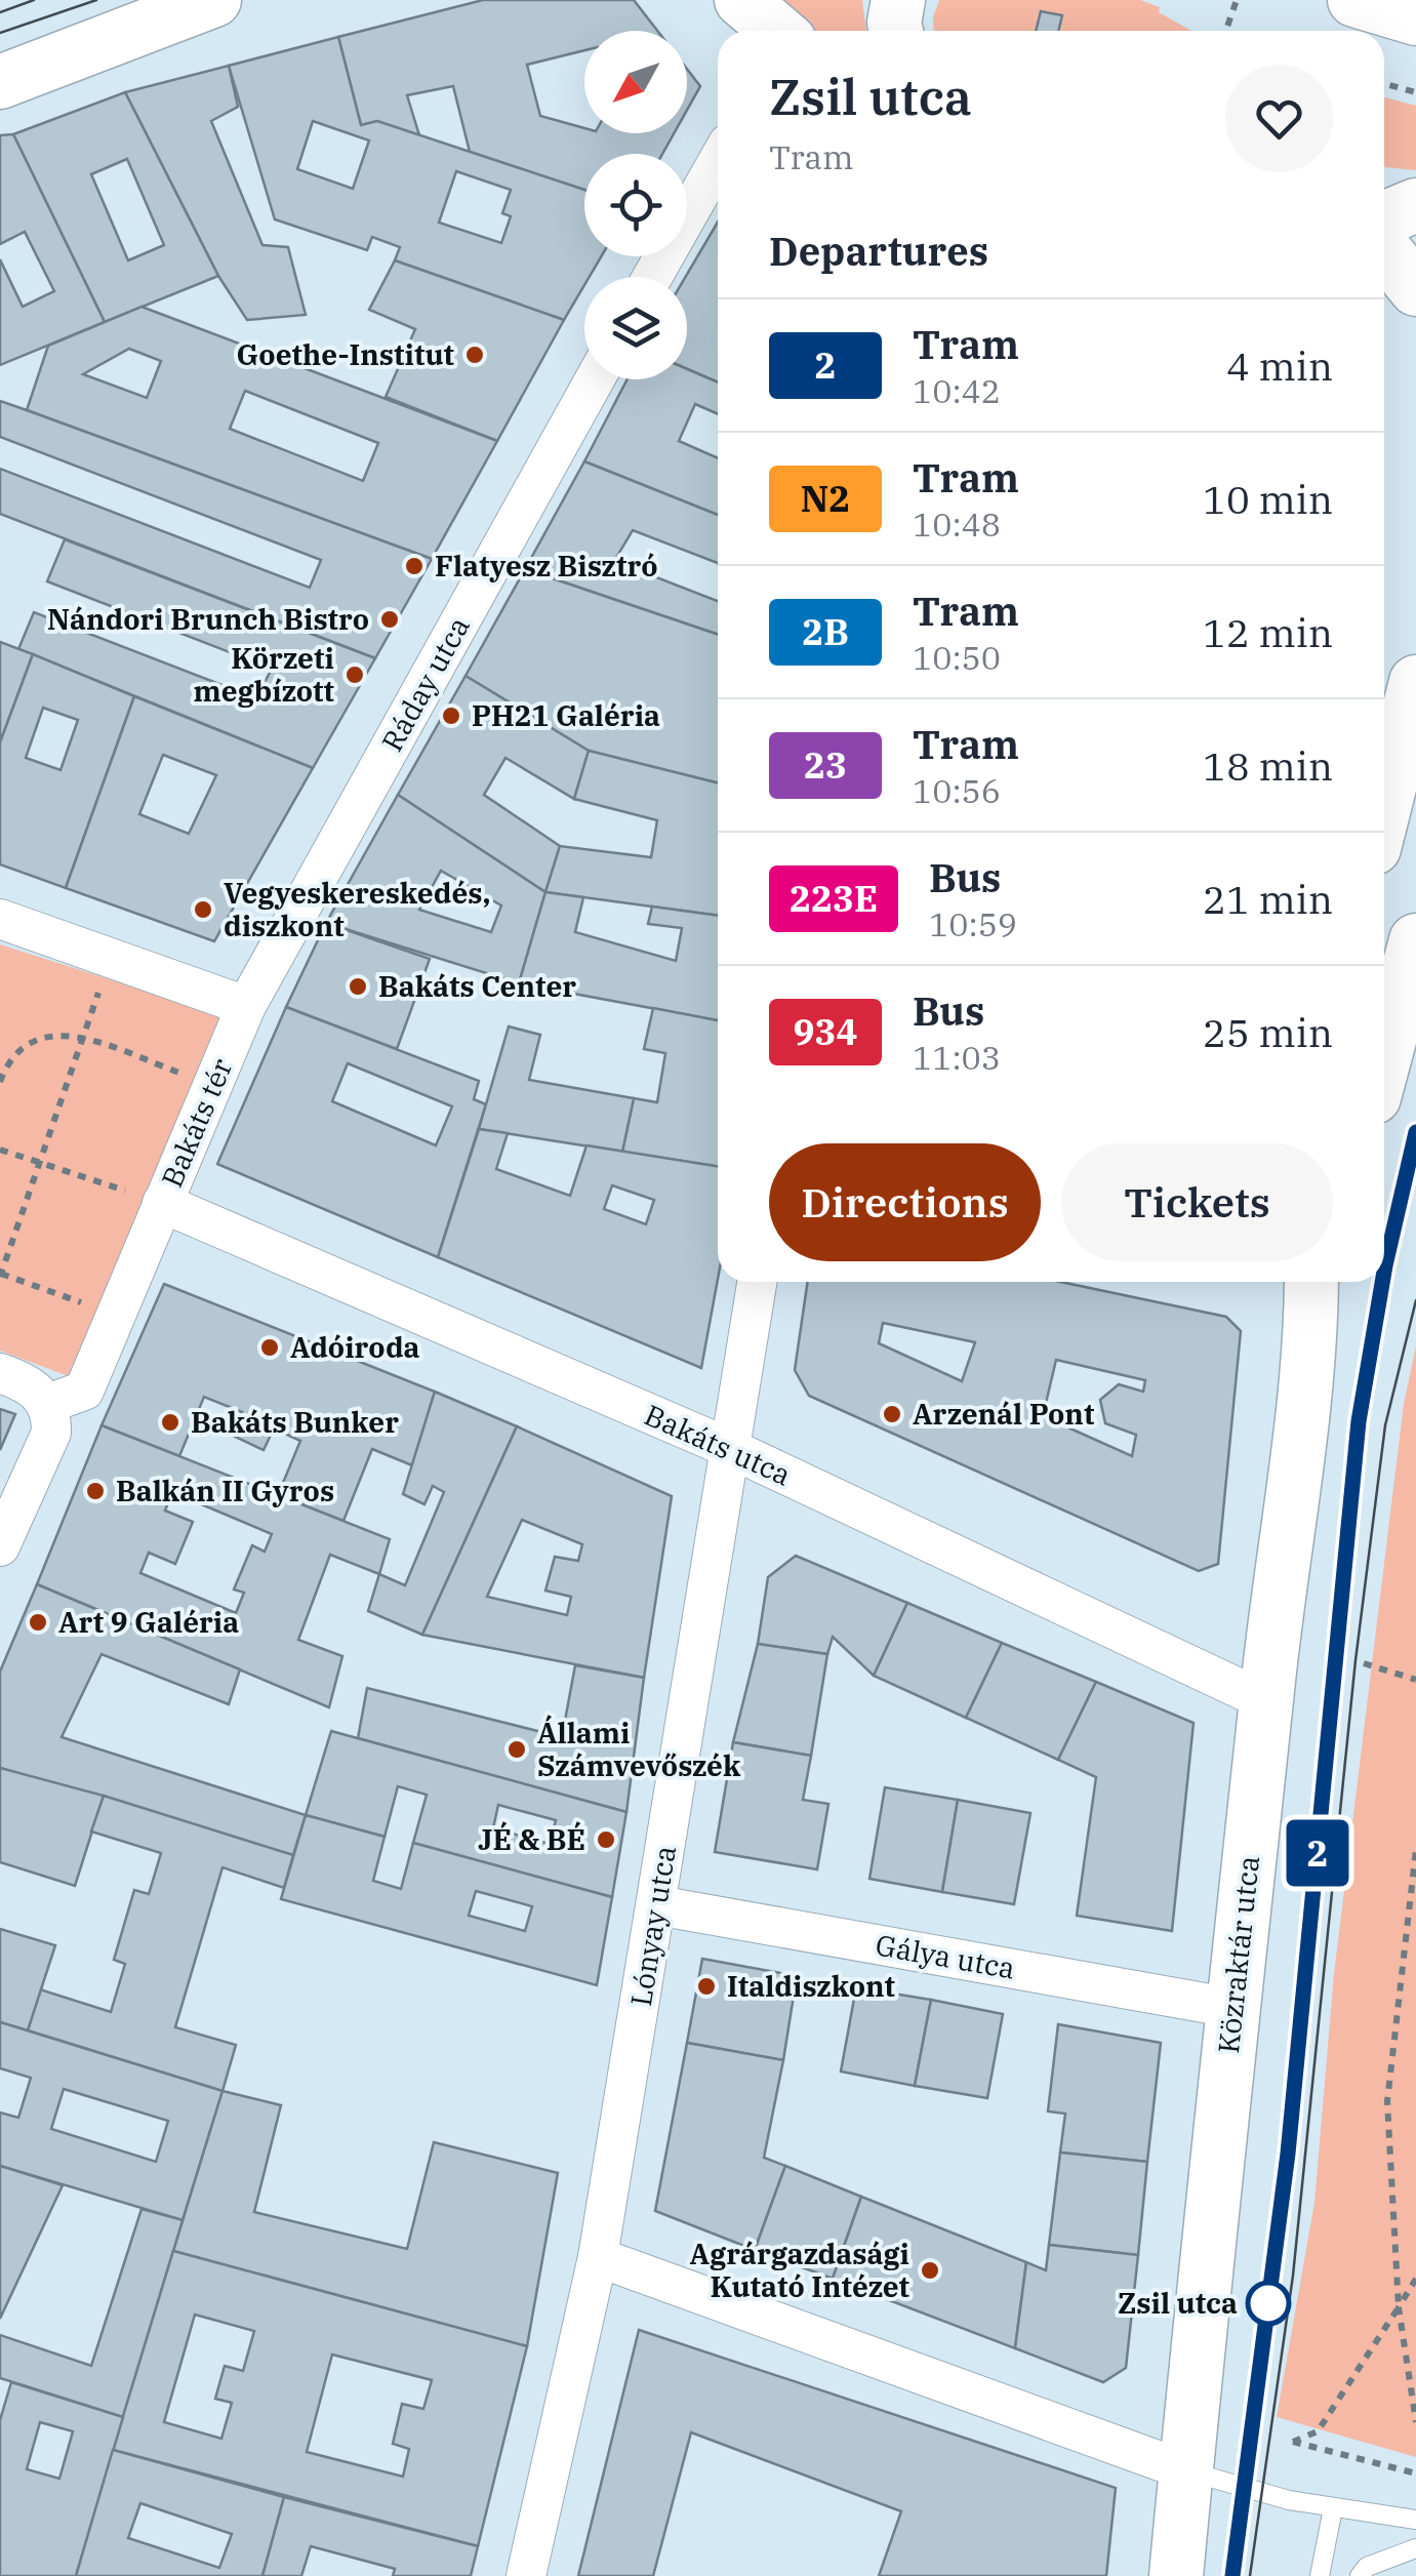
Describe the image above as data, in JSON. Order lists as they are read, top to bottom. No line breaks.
{"streets":{"main road":["Közraktár utca"],"street":["Ráday utca","Bakáts tér","Bakáts utca","Lónyay utca","Gálya utca"]},"crossings":[["Ráday utca","Bakáts tér"],["Bakáts tér","Bakáts utca"],["Bakáts utca","Lónyay utca"],["Bakáts utca","Közraktár utca"],["Lónyay utca","Gálya utca"],["Közraktár utca","Gálya utca"]],"places":["Goethe-Institut","Flatyesz Bisztró","Nándori Brunch Bistro","Körzeti megbízott","PH21 Galéria","Vegyeskereskedés, diszkont","Bakáts Center","Adóiroda","Arzenál Pont","Bakáts Bunker","Balkán II Gyros","Art 9 Galéria","Állami Számvevőszék","JÉ & BÉ","Italdiszkont","Agrárgazdasági Kutató Intézet","Zsil utca"],"lines":["tram line 2"],"north":"bottom left","page":{"on_map":"2","heading":[["Zsil utca","Tram"],"Departures"],"list":[{"mark":"2","name":"Tram","note":"10:42","value":"4 min"},{"mark":"N2","name":"Tram","note":"10:48","value":"10 min"},{"mark":"2B","name":"Tram","note":"10:50","value":"12 min"},{"mark":"23","name":"Tram","note":"10:56","value":"18 min"},{"mark":"223E","name":"Bus","note":"10:59","value":"21 min"},{"mark":"934","name":"Bus","note":"11:03","value":"25 min"}],"buttons":["Directions","Tickets"]}}
